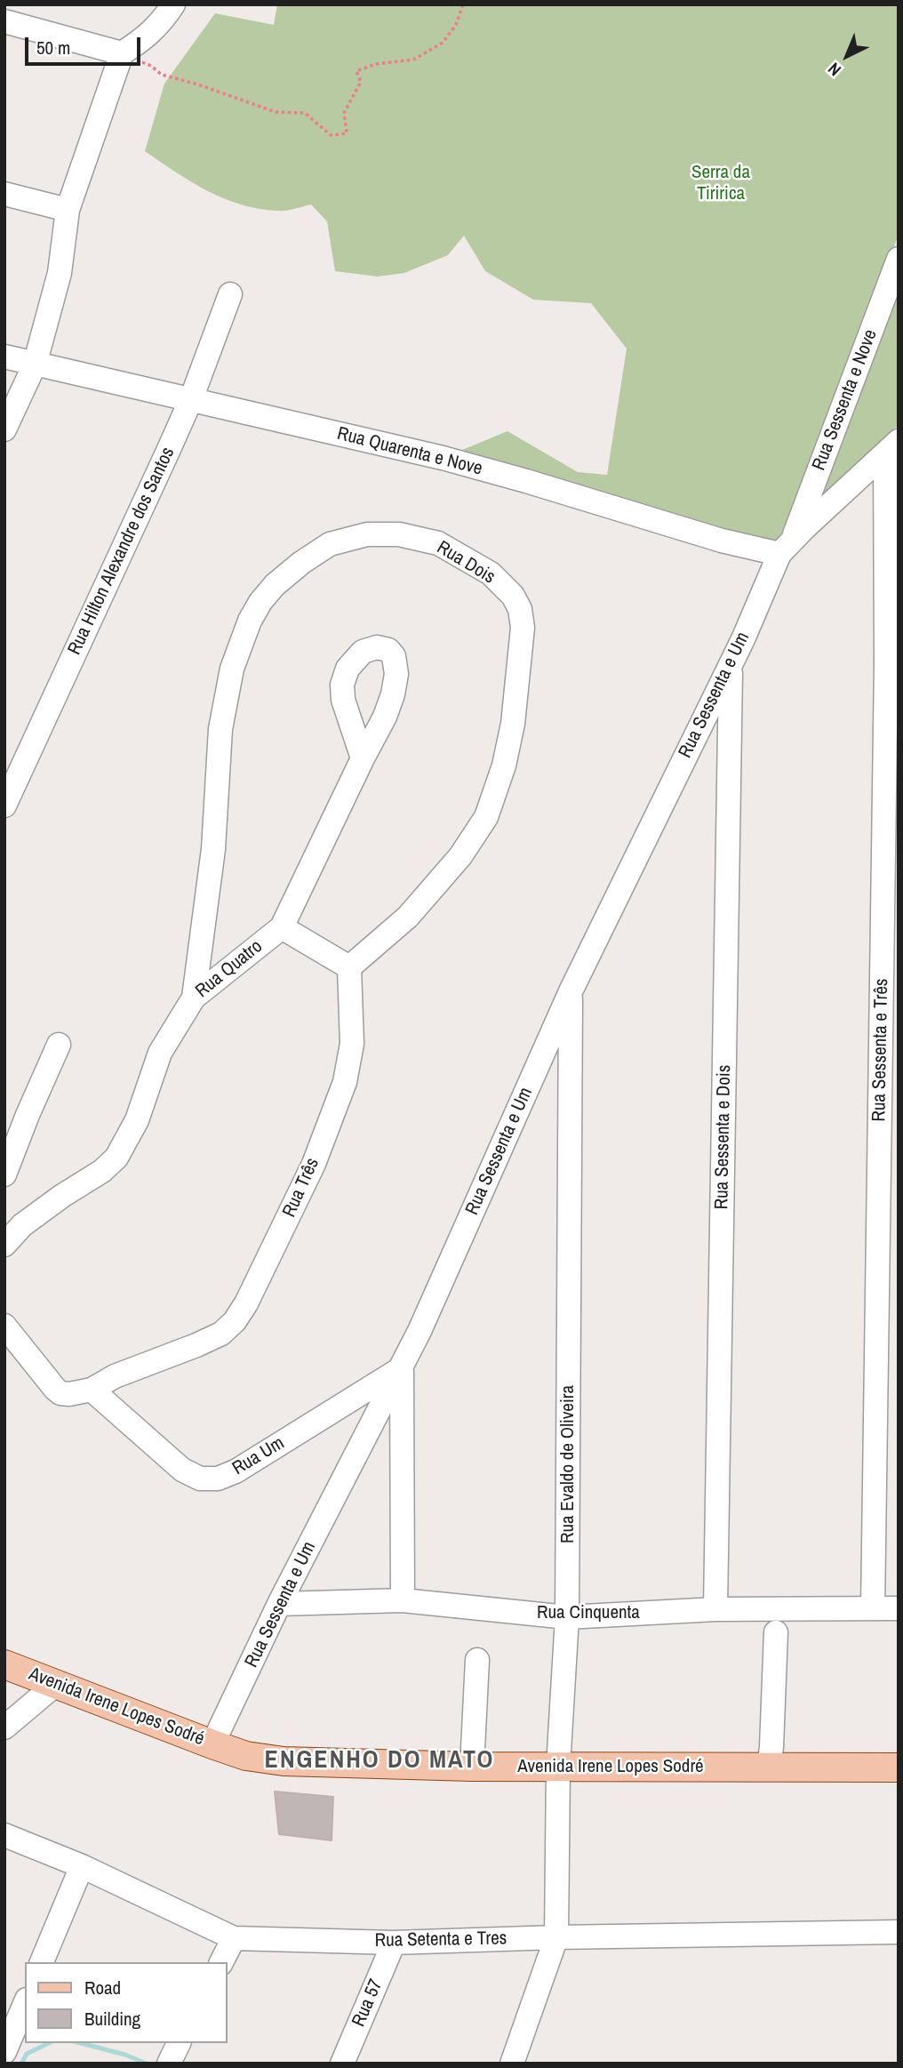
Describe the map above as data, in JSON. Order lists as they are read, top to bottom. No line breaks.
{"streets":{"main road":["Avenida Irene Lopes Sodré"],"street":["Rua Sessenta e Nove","Rua Quarenta e Nove","Rua Hilton Alexandre dos Santos","Rua Dois","Rua Sessenta e Um","Rua Quatro","Rua Sessenta e Três","Rua Sessenta e Dois","Rua Três","Rua Um","Rua Evaldo de Oliveira","Rua Cinquenta","Rua Setenta e Tres","Rua 57"]},"crossings":[["Rua Sessenta e Nove","Rua Quarenta e Nove"],["Rua Sessenta e Nove","Rua Sessenta e Um"],["Rua Quarenta e Nove","Rua Hilton Alexandre dos Santos"],["Rua Quarenta e Nove","Rua Sessenta e Um"],["Rua Dois","Rua Quatro"],["Rua Dois","Rua Três"],["Rua Sessenta e Um","Rua Sessenta e Dois"],["Rua Sessenta e Um","Rua Um"],["Rua Sessenta e Um","Rua Evaldo de Oliveira"],["Rua Sessenta e Um","Rua Cinquenta"],["Rua Sessenta e Um","Avenida Irene Lopes Sodré"],["Rua Sessenta e Três","Rua Cinquenta"],["Rua Sessenta e Dois","Rua Cinquenta"],["Rua Três","Rua Um"],["Rua Evaldo de Oliveira","Rua Cinquenta"],["Rua Evaldo de Oliveira","Avenida Irene Lopes Sodré"],["Rua Evaldo de Oliveira","Rua Setenta e Tres"],["Rua Setenta e Tres","Rua 57"]],"districts":["ENGENHO DO MATO"],"parks":["Serra da Tiririca"],"legend":["Road","Building"],"scale_bar":"50 m","north":"bottom left"}
